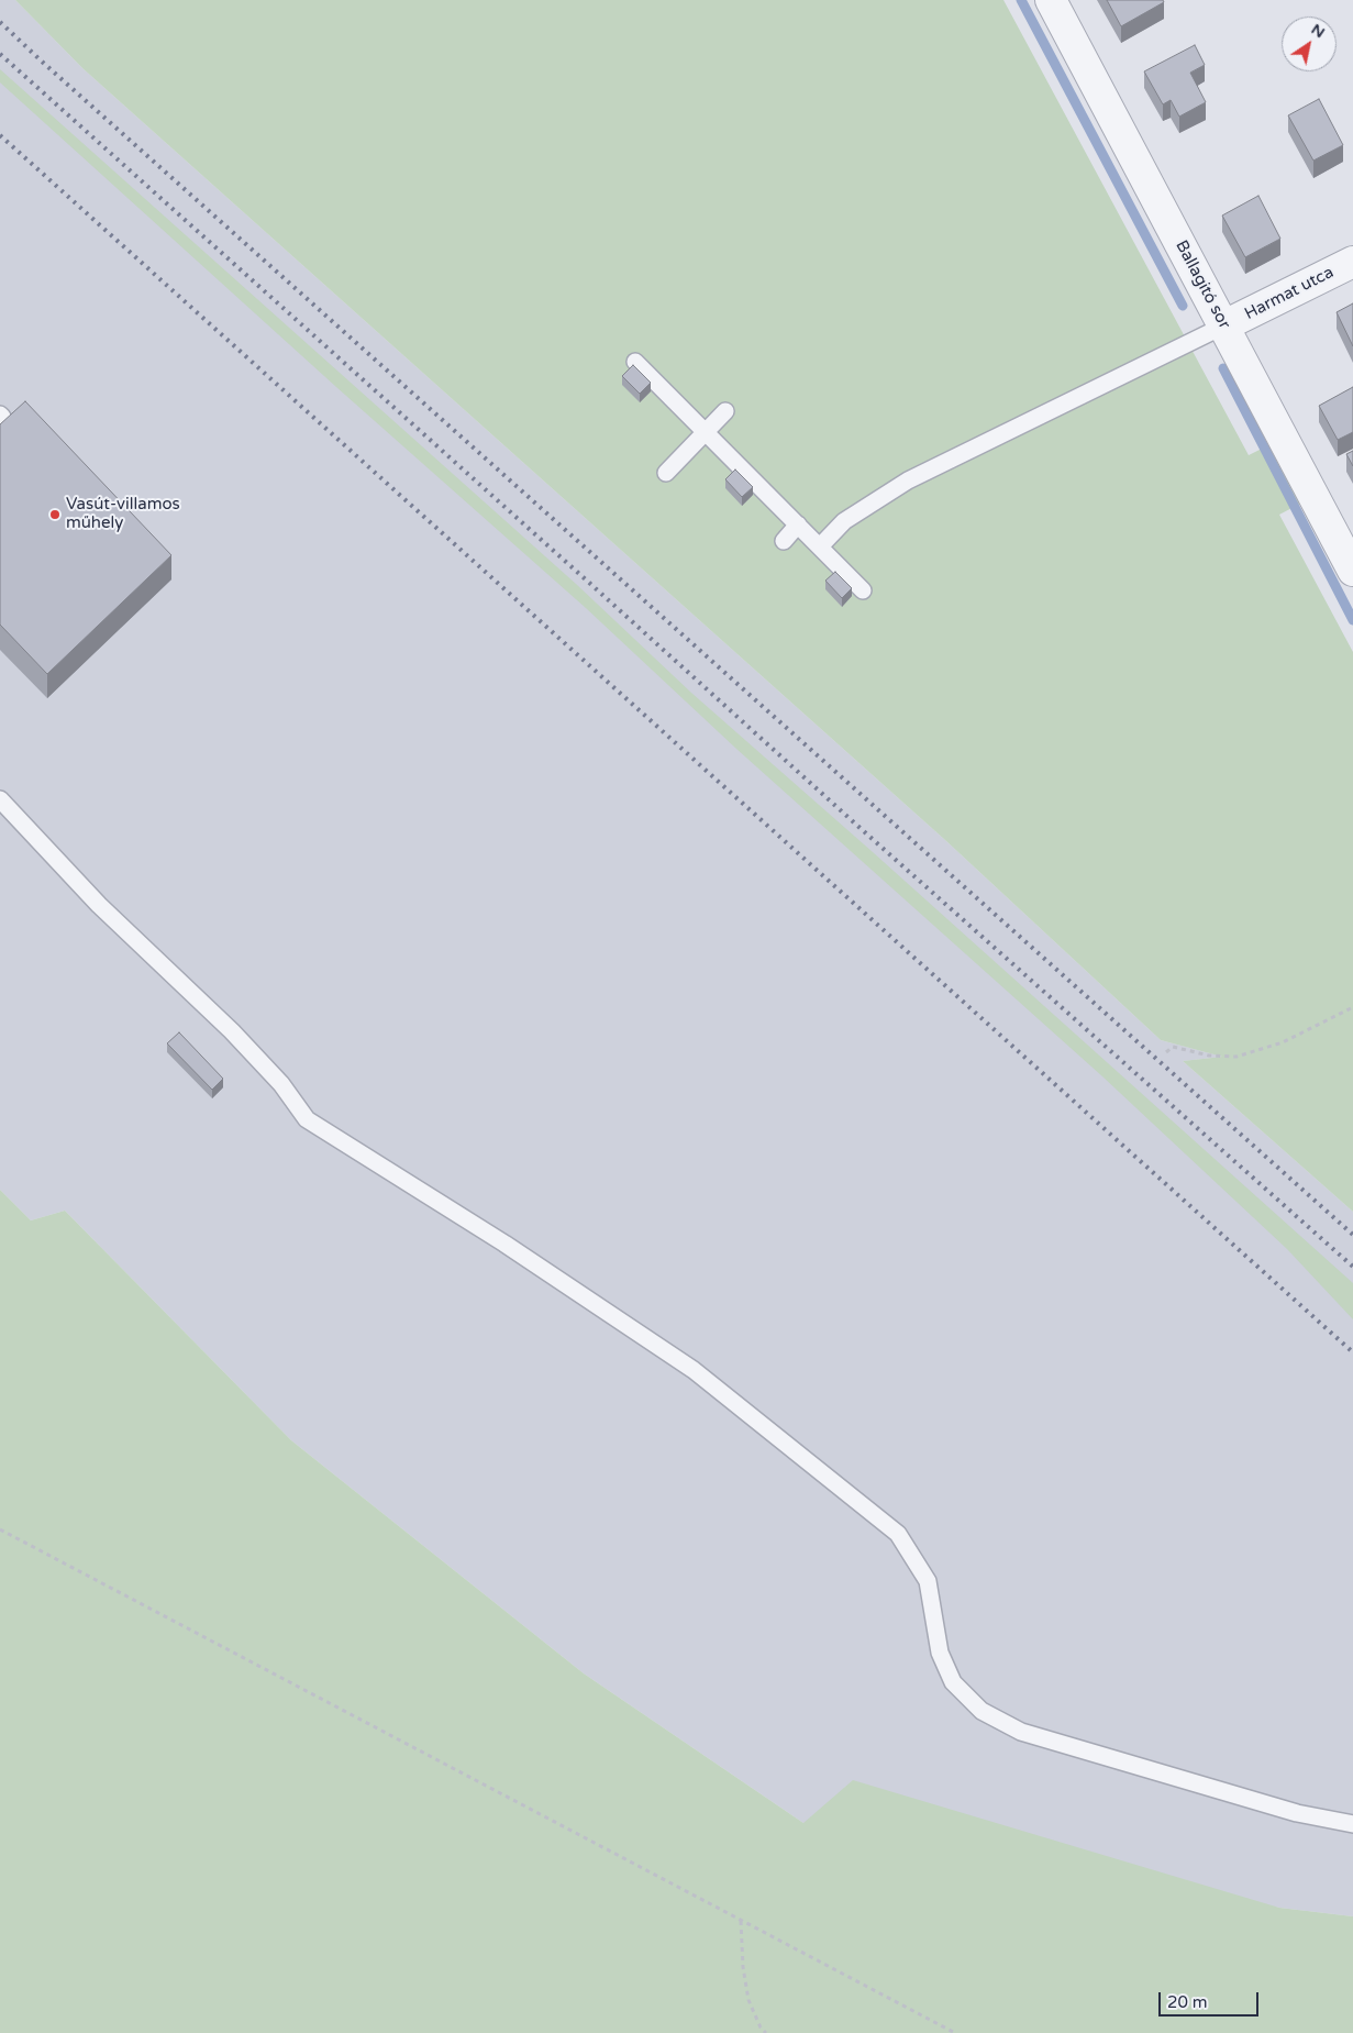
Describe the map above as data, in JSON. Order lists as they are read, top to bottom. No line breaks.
{"streets":{"street":["Ballagitó sor","Harmat utca"]},"crossings":[["Ballagitó sor","Harmat utca"]],"places":["Vasút-villamos műhely"],"scale_bar":"20 m","north":"top right"}
